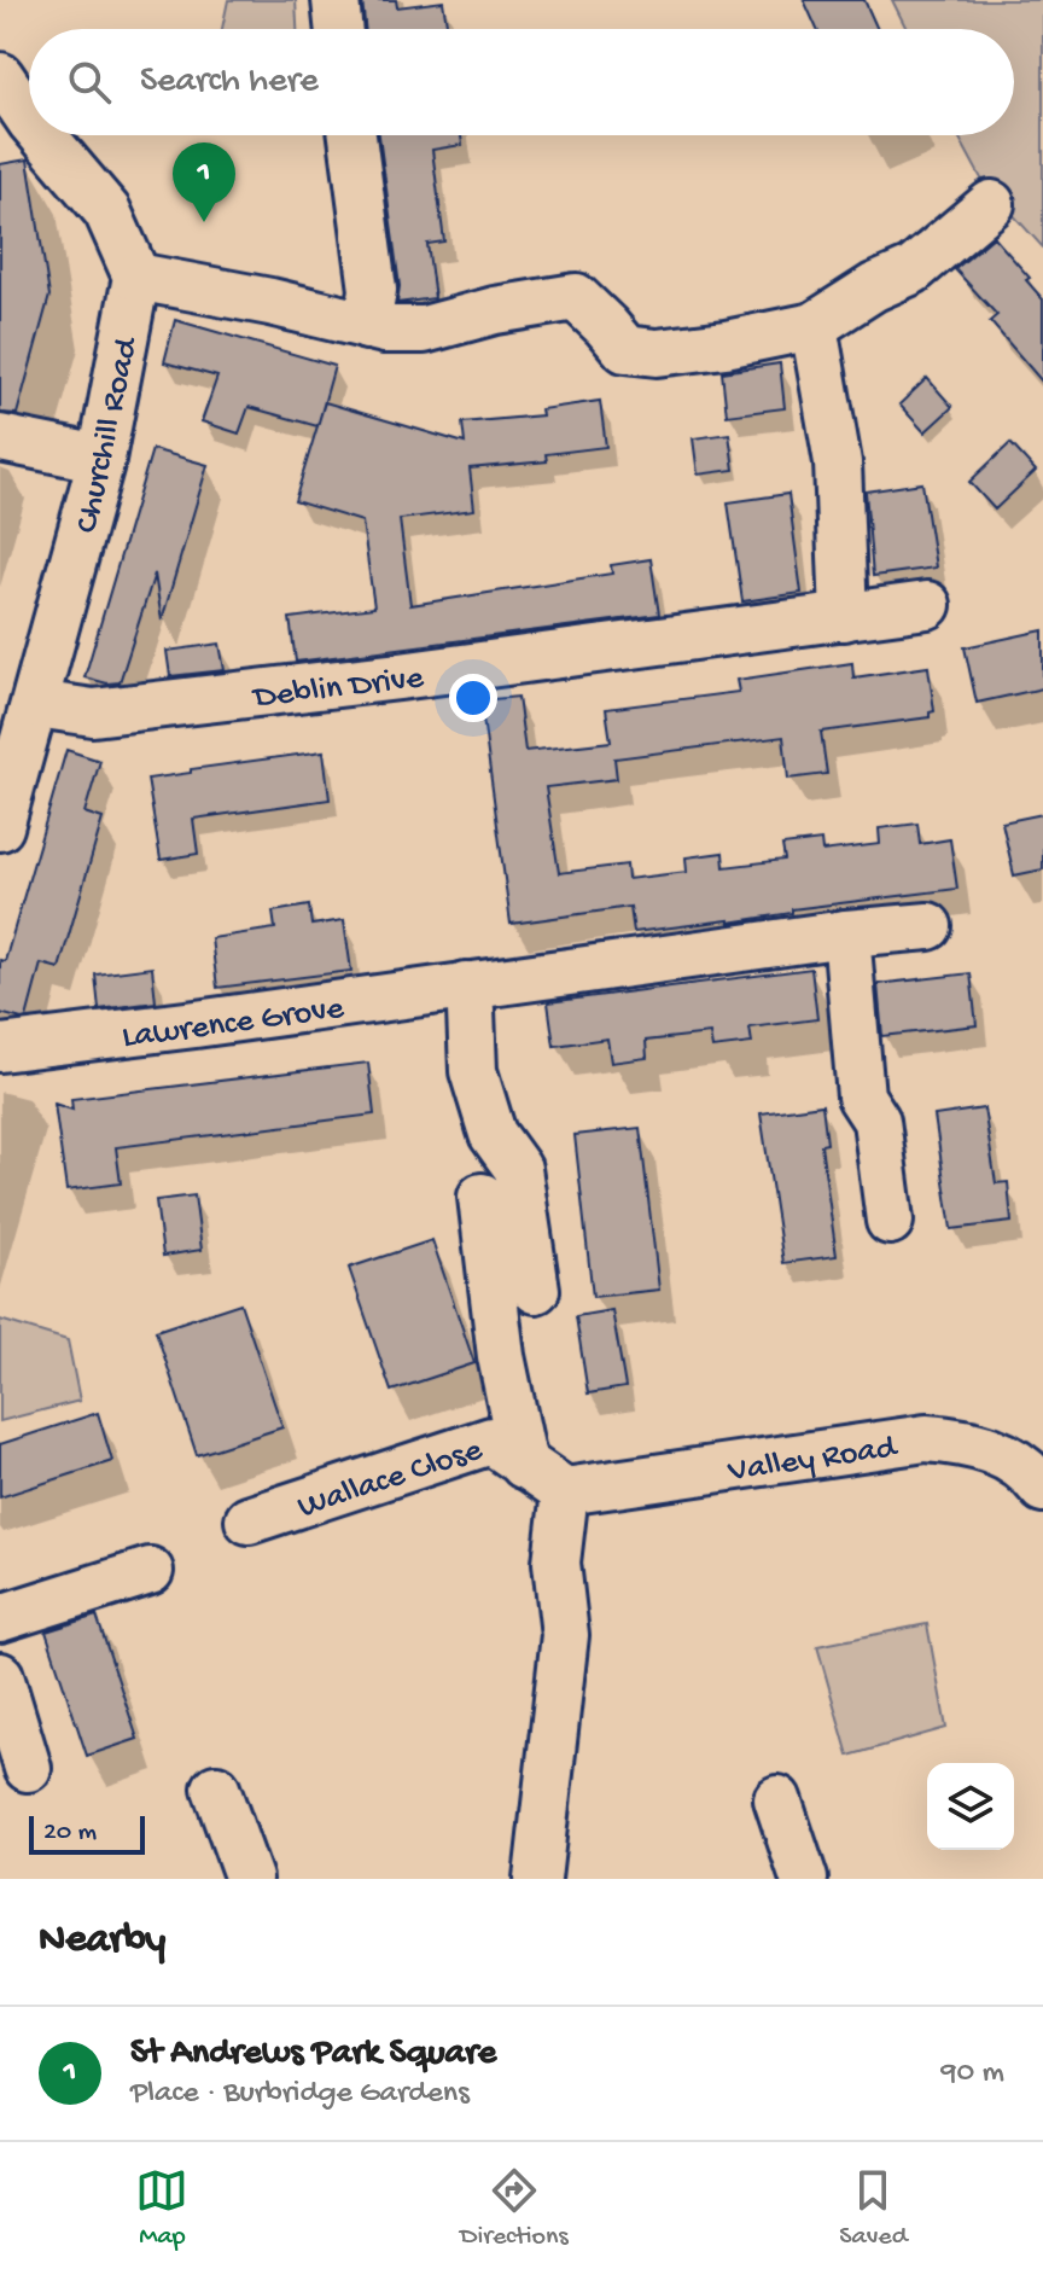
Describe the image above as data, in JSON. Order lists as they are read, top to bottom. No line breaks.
{"streets":{"street":["Churchill Road","Deblin Drive","Lawrence Grove","Valley Road","Wallace Close"]},"crossings":[["Churchill Road","Deblin Drive"]],"scale_bar":"20 m","page":{"search":"Search here","pins":"1","scale":"20 m","heading":"Nearby","list":[{"mark":"1","name":"St Andrews Park Square","note":"Place · Burbridge Gardens","value":"90 m"}],"nav":["Map","Directions","Saved"]}}
